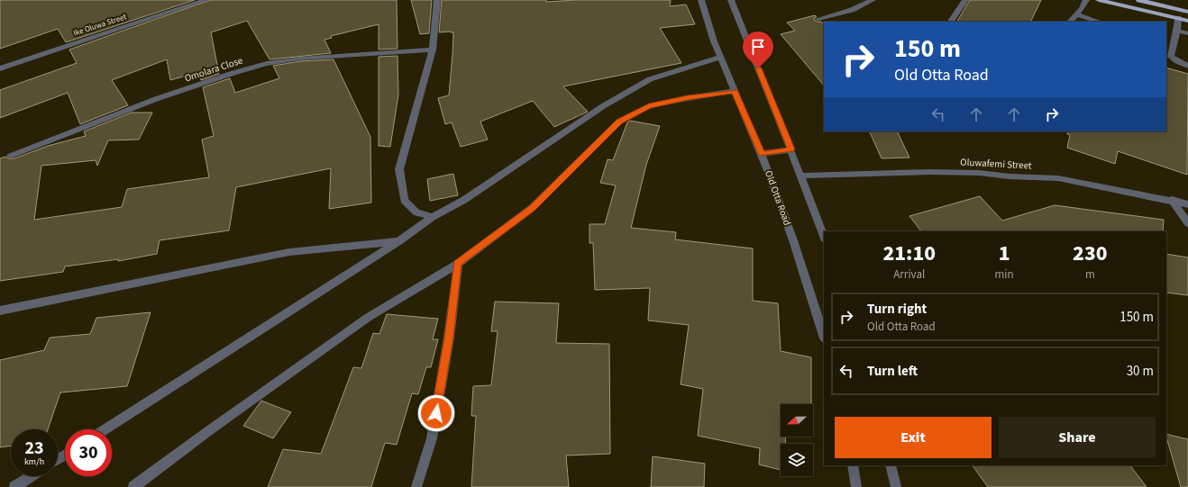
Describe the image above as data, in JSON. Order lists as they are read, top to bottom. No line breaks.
{"streets":{"street":["Ike Oluwa Street","Omolara Close","Oluwafemi Street","Old Otta Road"]},"north":"left","page":{"turn":["150 m","Old Otta Road"],"eta":["21:10","Arrival","1","min","230","m"],"list":[{"name":"Turn right","note":"Old Otta Road","value":"150 m"},{"name":"Turn left","value":"30 m"}],"buttons":["Exit","Share"],"speed":"23 km/h","limit":"30"}}
